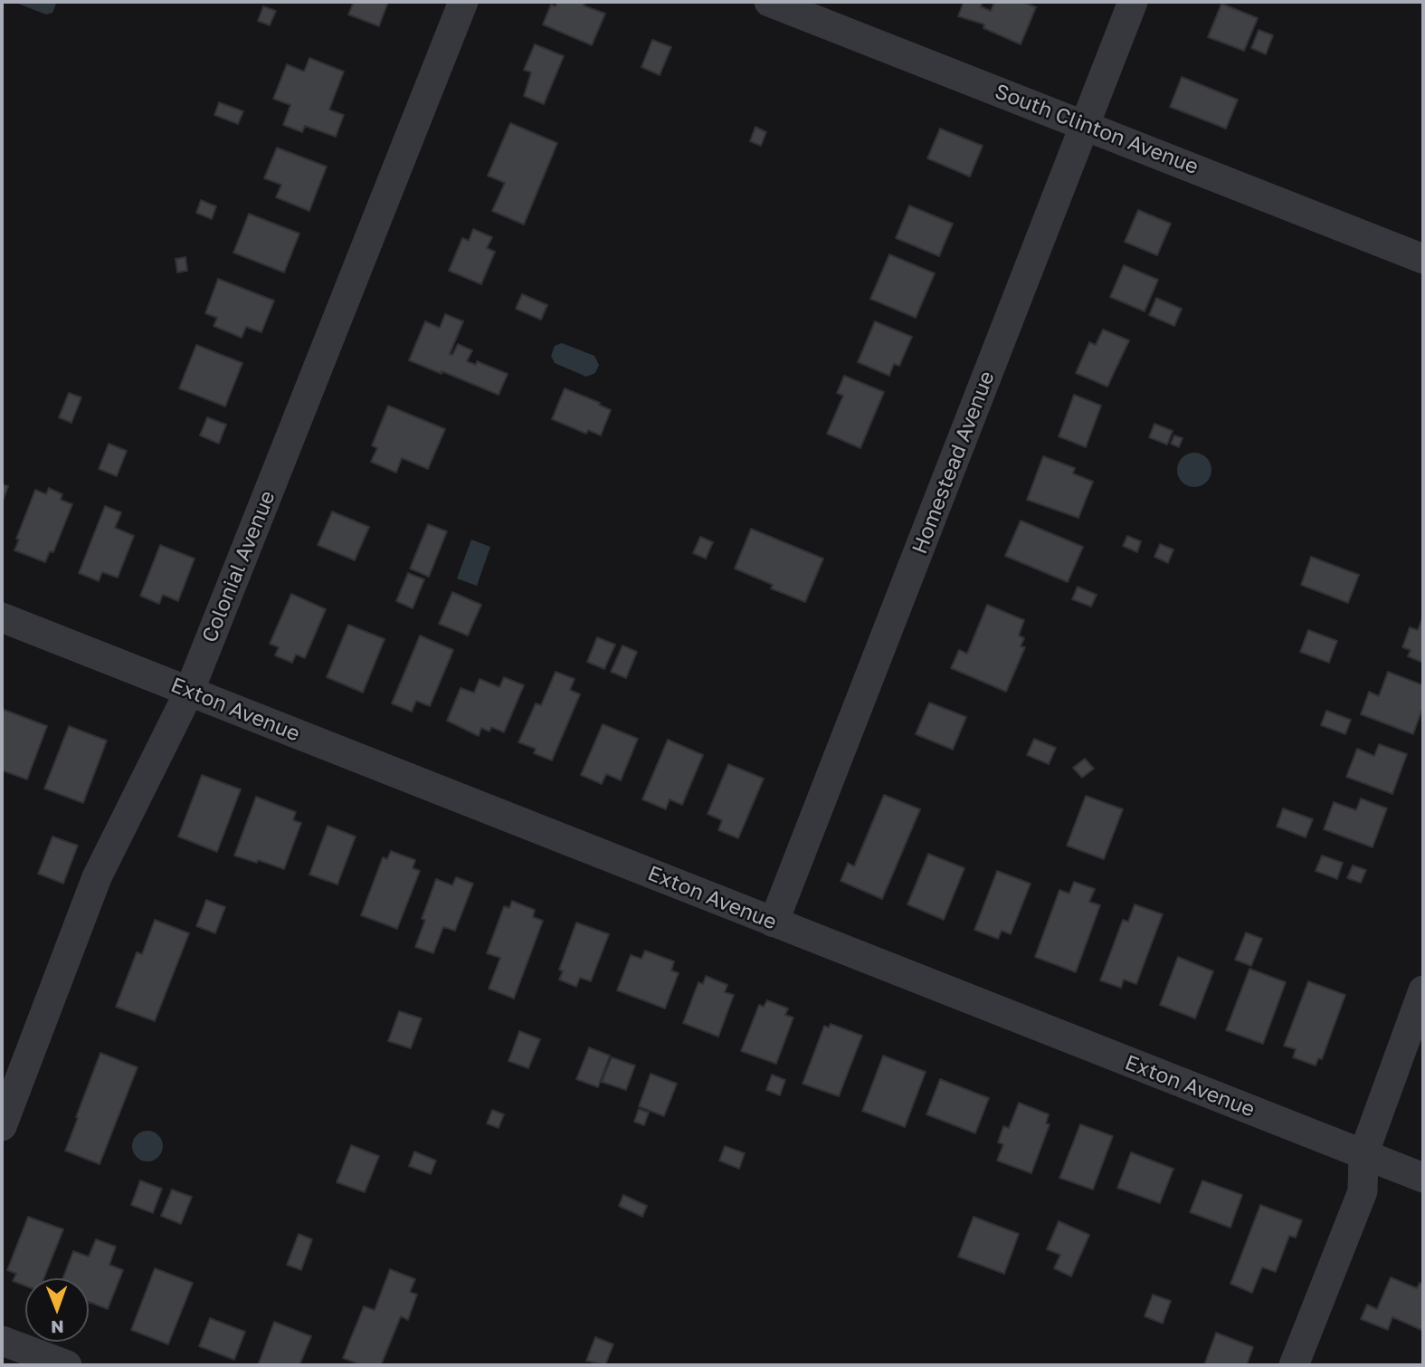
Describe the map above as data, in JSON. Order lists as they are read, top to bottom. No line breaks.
{"streets":{"street":["South Clinton Avenue","Homestead Avenue","Colonial Avenue","Exton Avenue"]},"crossings":[["South Clinton Avenue","Homestead Avenue"],["Homestead Avenue","Exton Avenue"],["Colonial Avenue","Exton Avenue"]],"north":"bottom"}
